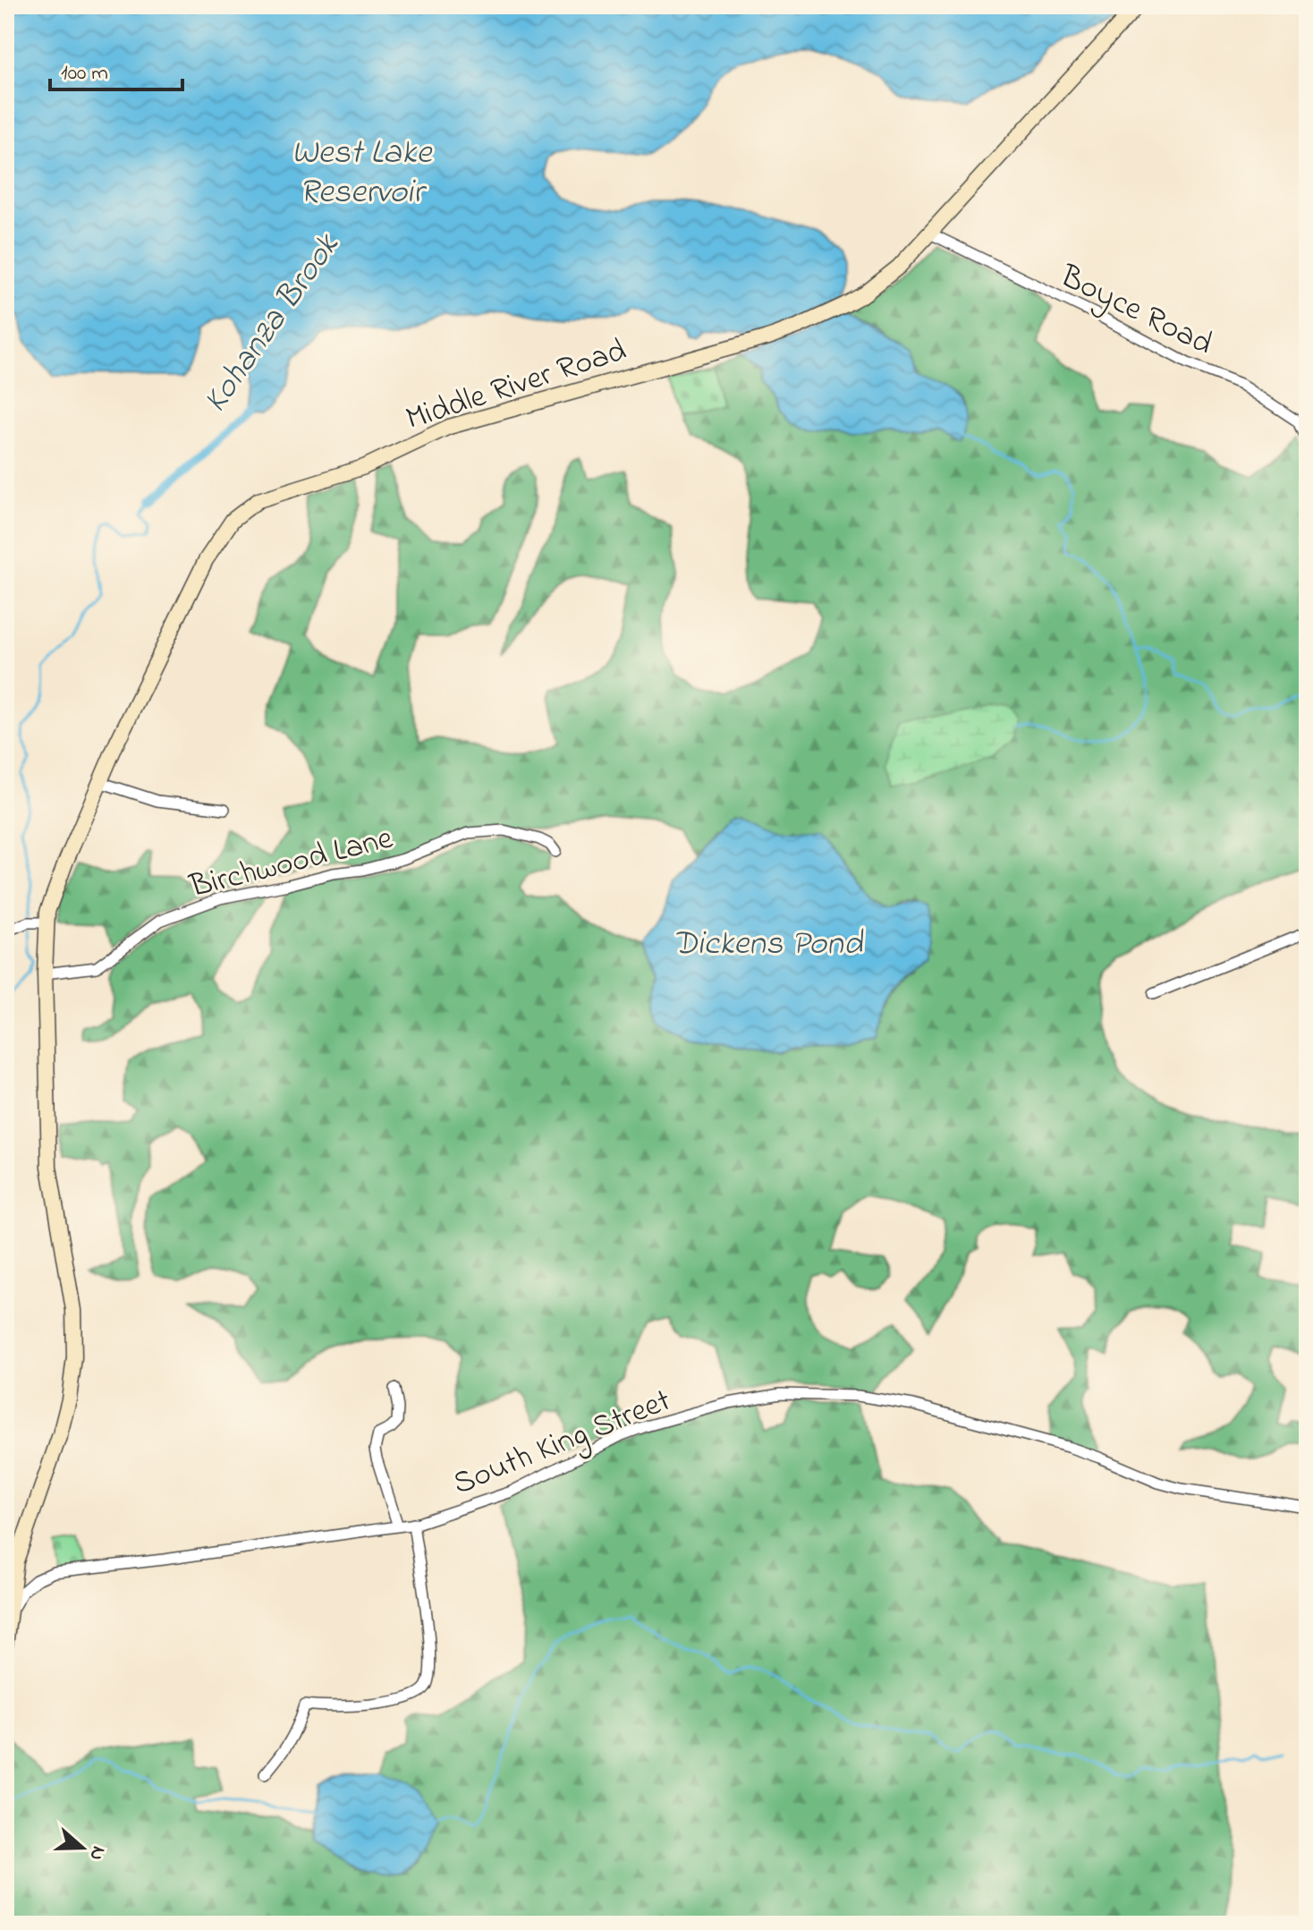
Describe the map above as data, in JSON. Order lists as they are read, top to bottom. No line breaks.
{"streets":{"main road":["Middle River Road"],"street":["Boyce Road","Birchwood Lane","South King Street"]},"crossings":[["Boyce Road","Middle River Road"],["Middle River Road","Birchwood Lane"],["Middle River Road","South King Street"]],"water":["West Lake Reservoir","Kohanza Brook","Dickens Pond"],"scale_bar":"100 m","north":"right"}
